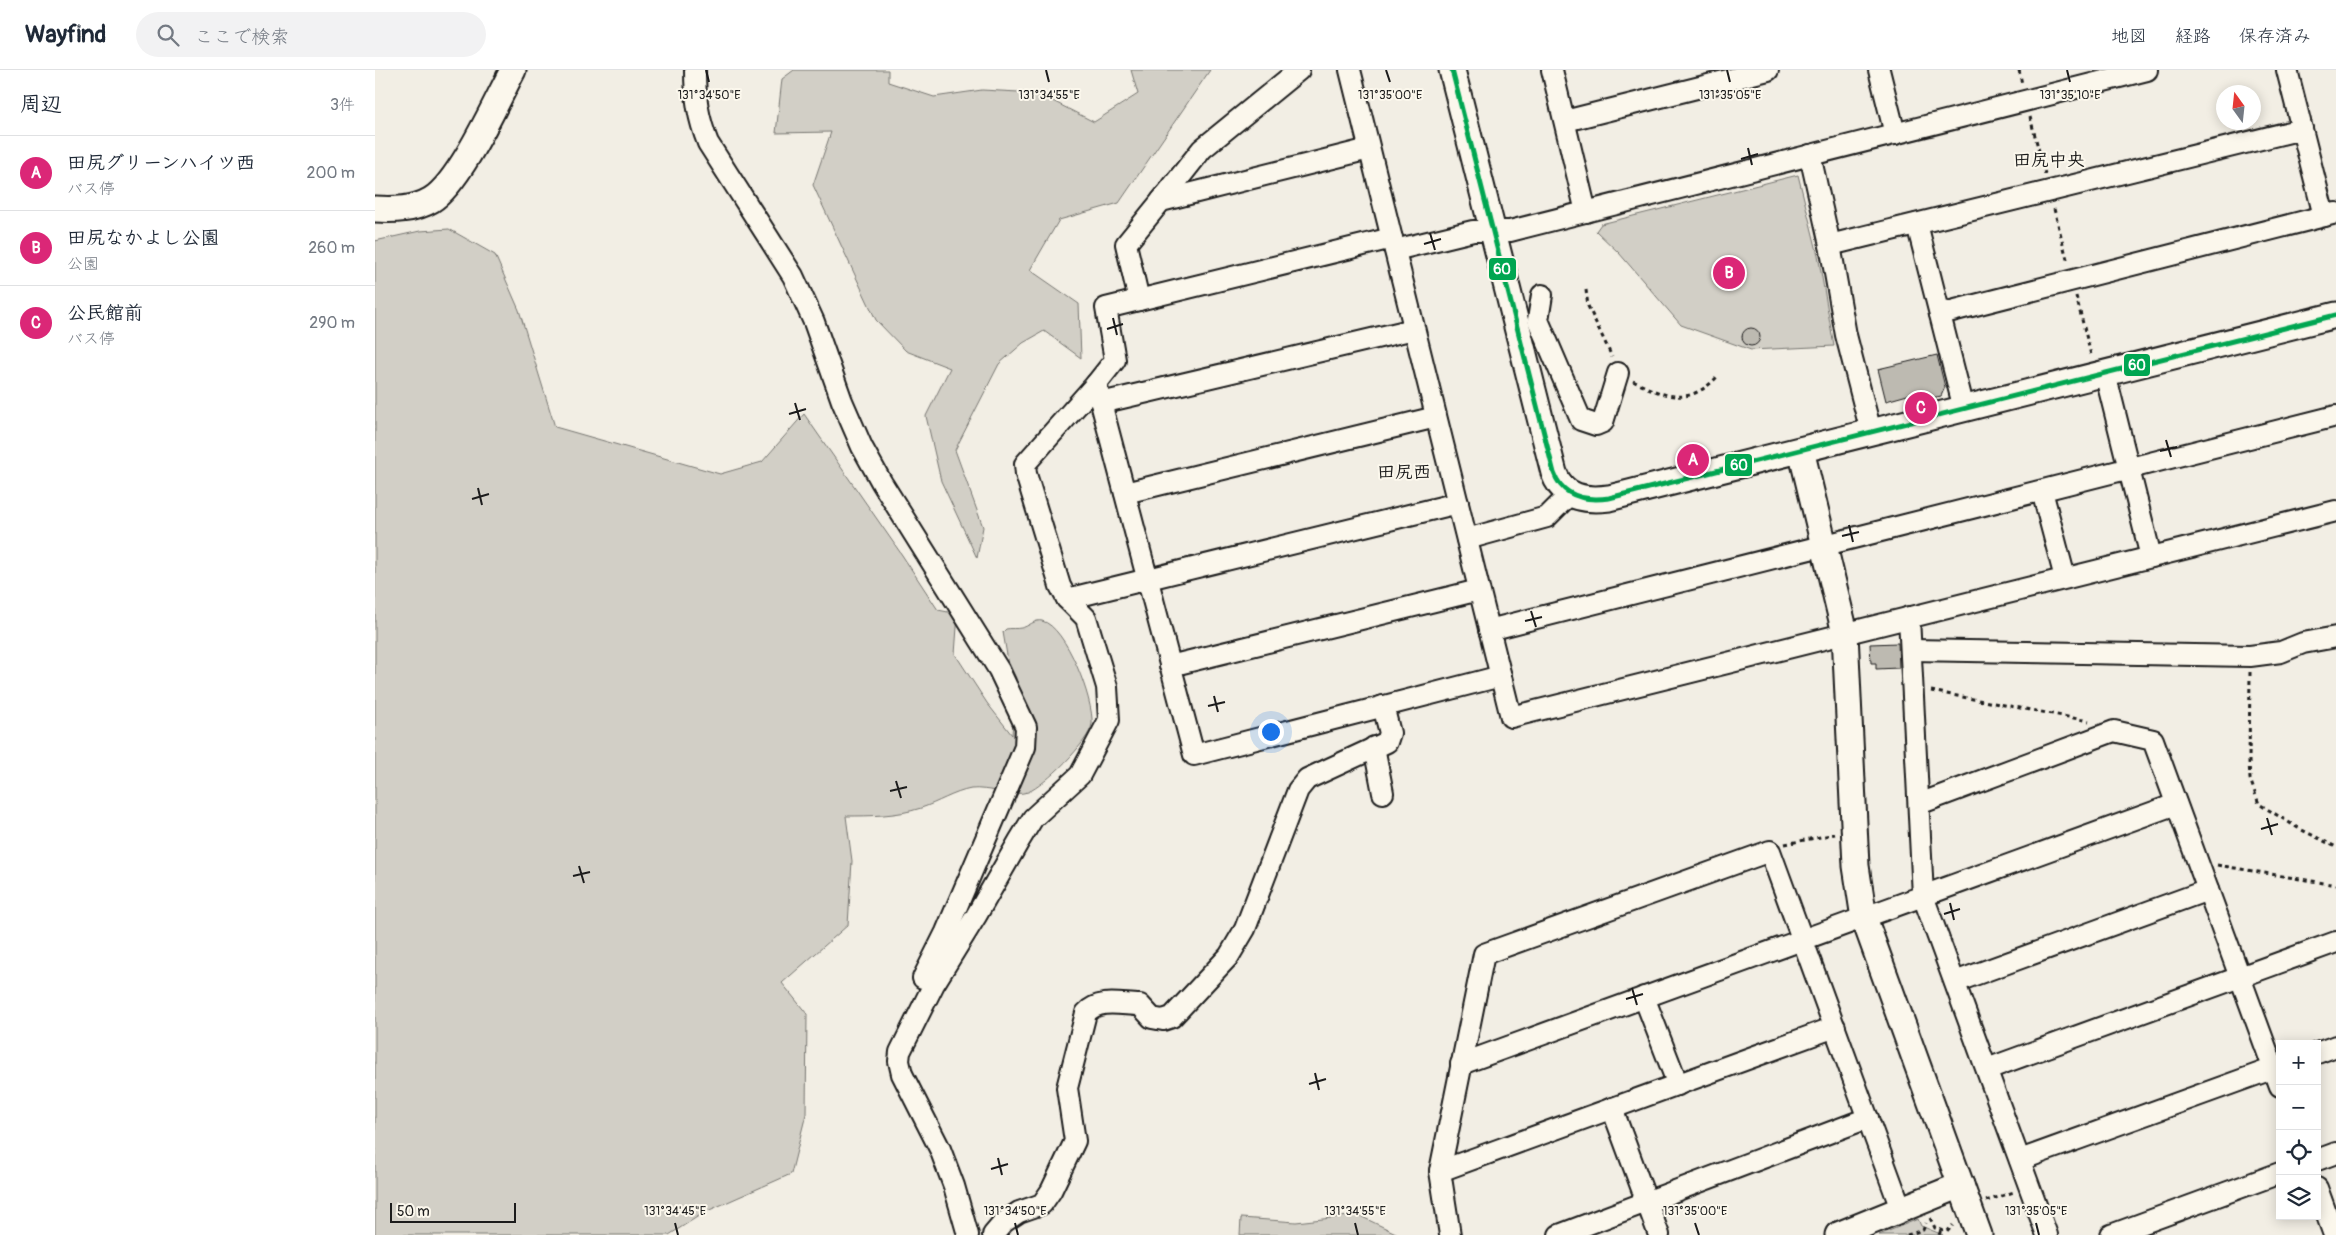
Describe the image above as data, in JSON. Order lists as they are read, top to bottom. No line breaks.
{"districts":["田尻中央","田尻西"],"lines":["transit line 60"],"scale_bar":"50 m","north":"top","page":{"header":"Wayfind","search":"ここで検索","nav":["地図","経路","保存済み"],"heading":["周辺","3件"],"list":[{"mark":"A","name":"田尻グリーンハイツ西","note":"バス停","value":"200 m"},{"mark":"B","name":"田尻なかよし公園","note":"公園","value":"260 m"},{"mark":"C","name":"公民館前","note":"バス停","value":"290 m"}],"pins":["B","C","A"],"map_buttons":["+","−"],"scale":"50 m"},"coordinates":["131°34'50\"E","131°34'55\"E","131°35'00\"E","131°35'10\"E","131°35'05\"E","131°34'45\"E"]}
